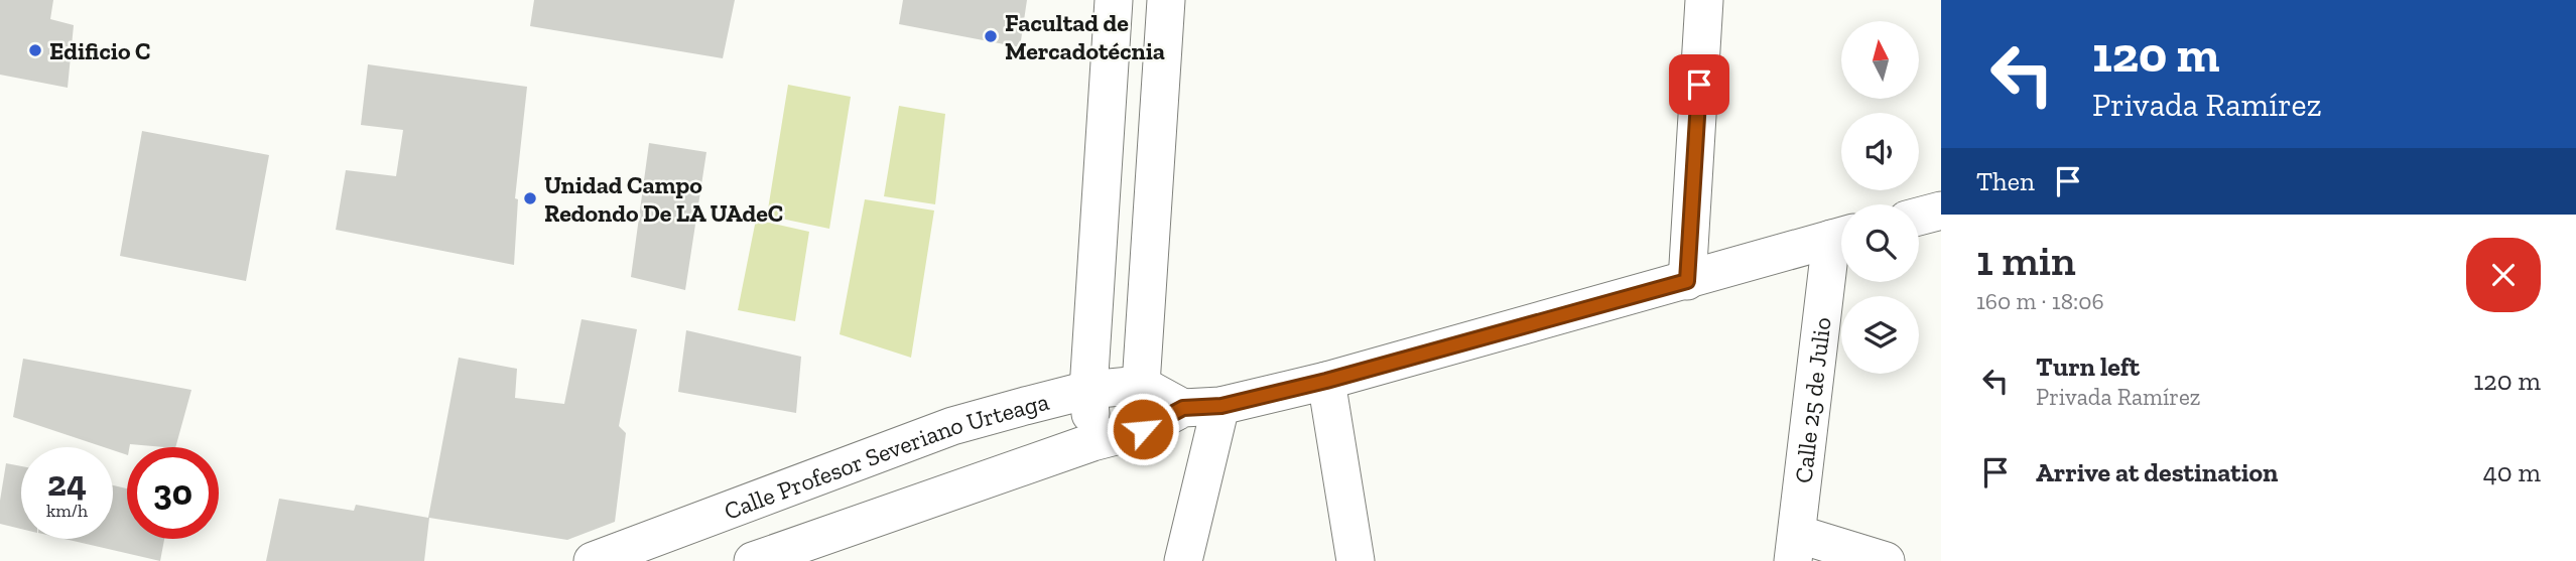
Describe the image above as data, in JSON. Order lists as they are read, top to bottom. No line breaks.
{"streets":{"street":["Calle 25 de Julio","Calle Profesor Severiano Urteaga"]},"places":["Facultad de Mercadotécnia","Edificio C","Unidad Campo Redondo De LA UAdeC"],"north":"top","page":{"turn":["120 m","Privada Ramírez"],"then":"Then","heading":["1 min","160 m · 18:06"],"list":[{"name":"Turn left","note":"Privada Ramírez","value":"120 m"},{"name":"Arrive at destination","value":"40 m"}],"speed":"24 km/h","limit":"30"}}
